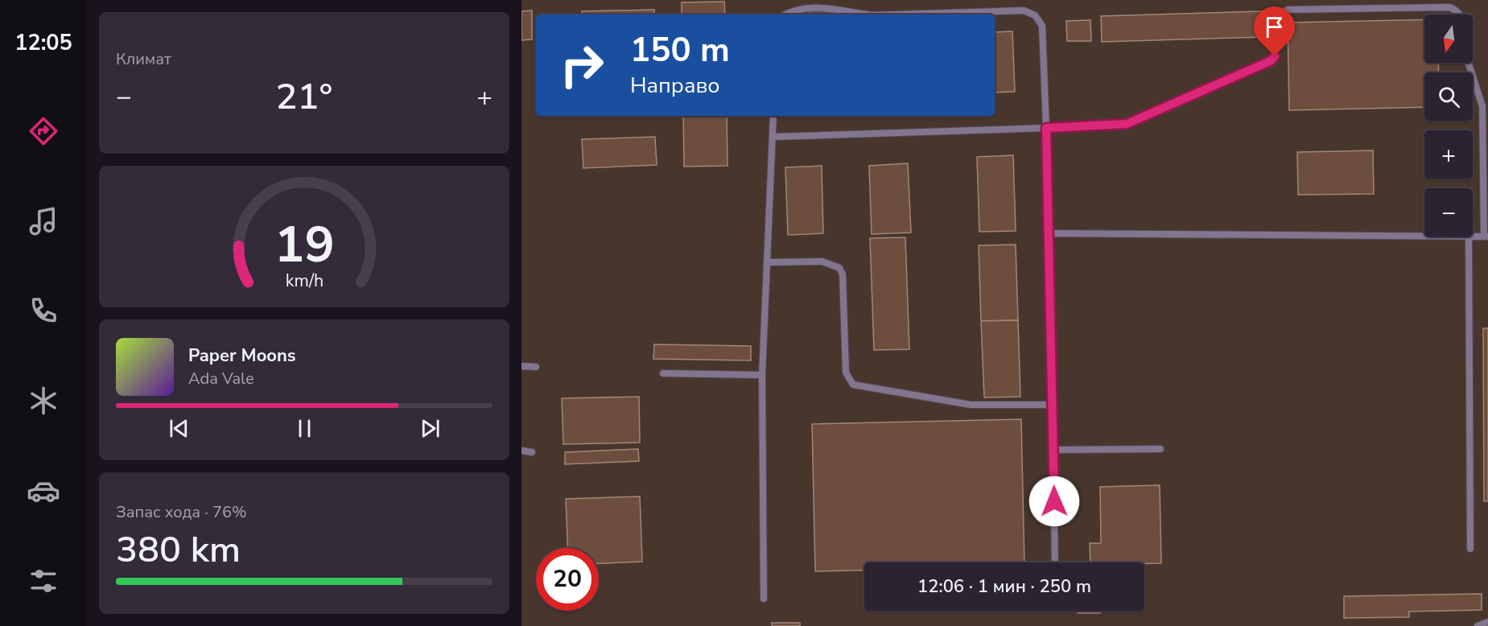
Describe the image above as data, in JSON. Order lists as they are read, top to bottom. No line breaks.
{"north":"bottom","page":{"tabs":"12:05","tile":["Климат",["Запас хода · 76%","380 km"]],"map_buttons":["+","−"],"turn":["150 m","Направо"],"heat":["−","21°","+"],"song":["Paper Moons","Ada Vale"],"limit":"20","trip":"12:06 · 1 мин · 250 m","gauge":["19","km/h"]}}
